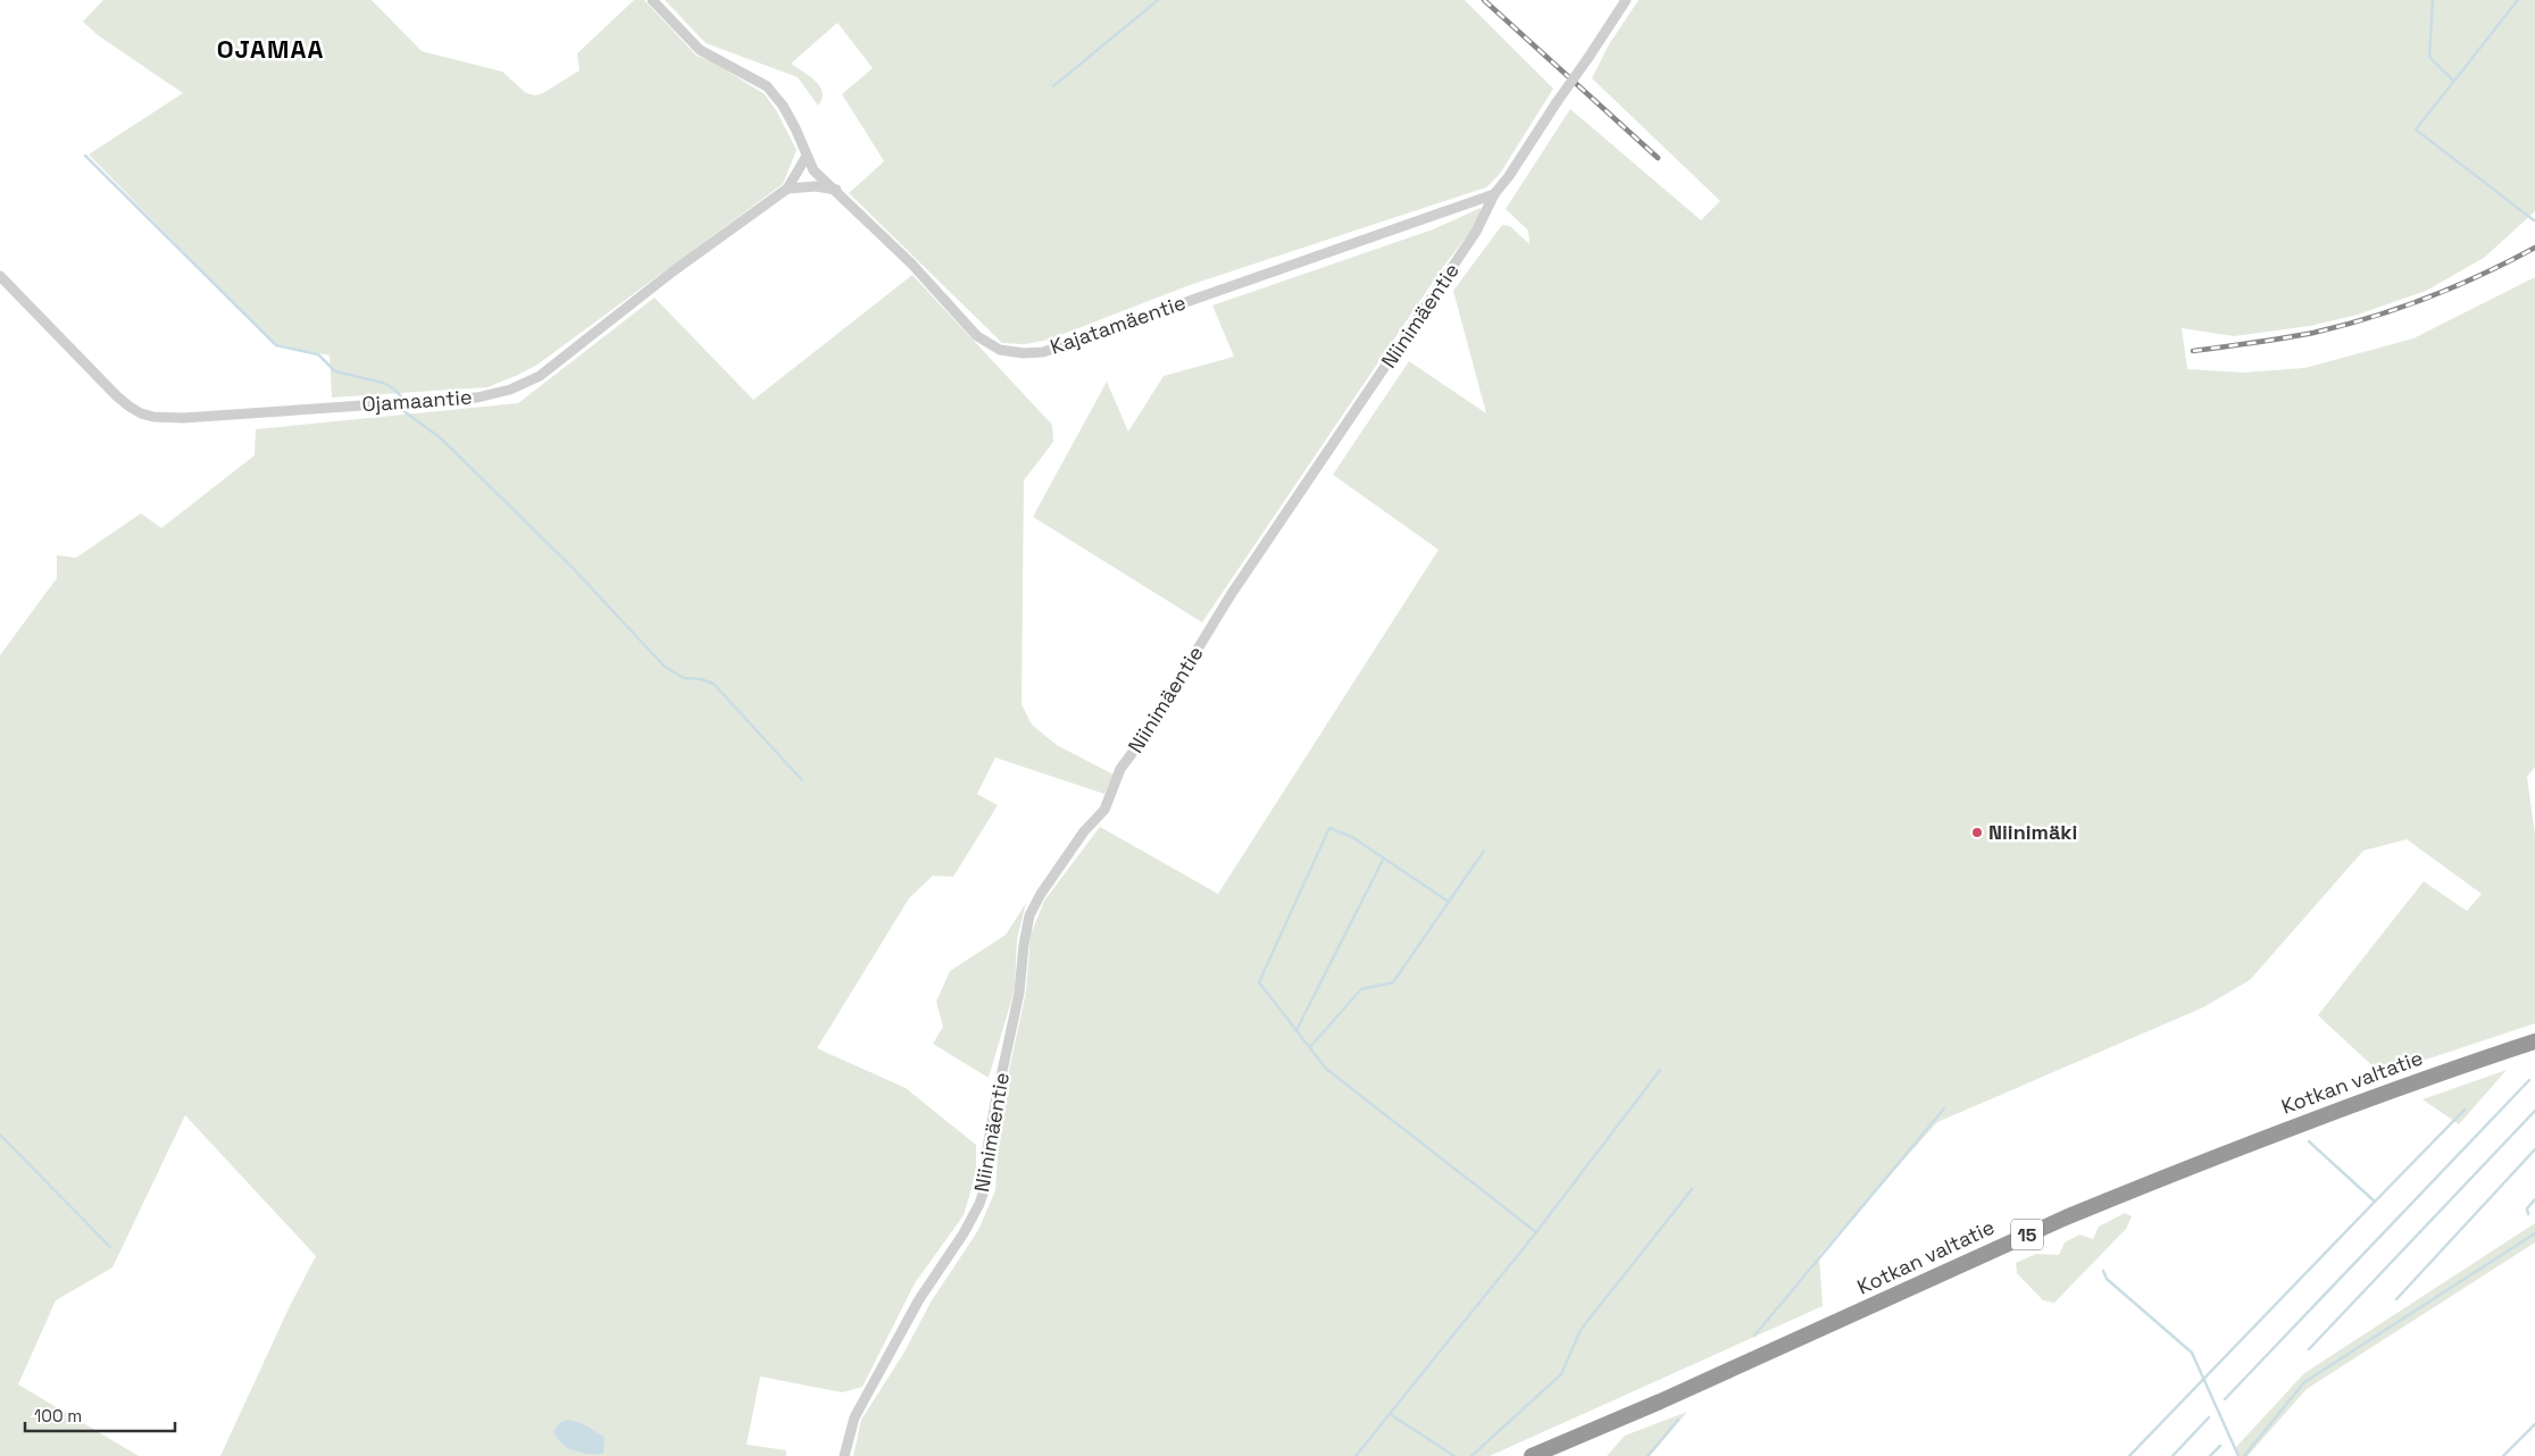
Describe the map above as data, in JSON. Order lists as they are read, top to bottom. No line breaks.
{"streets":{"highway":["Kotkan valtatie","15"],"street":["Niinimäentie","Kajatamäentie","Ojamaantie"]},"crossings":[["Niinimäentie","Kajatamäentie"],["Kajatamäentie","Ojamaantie"]],"districts":["OJAMAA"],"places":["Niinimäki"],"scale_bar":"100 m"}
